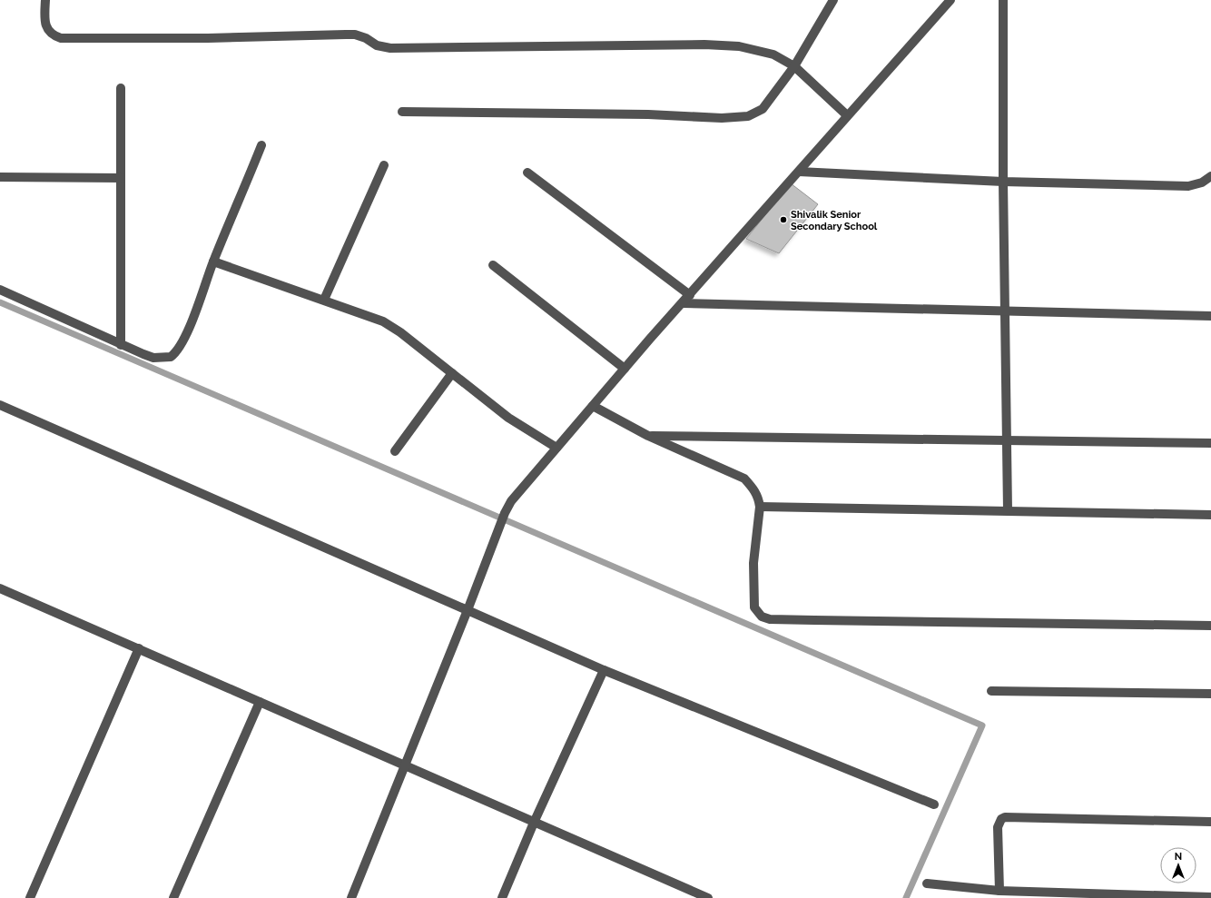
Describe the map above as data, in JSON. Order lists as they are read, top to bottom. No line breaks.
{"places":["Shivalik Senior Secondary School"],"north":"top"}
